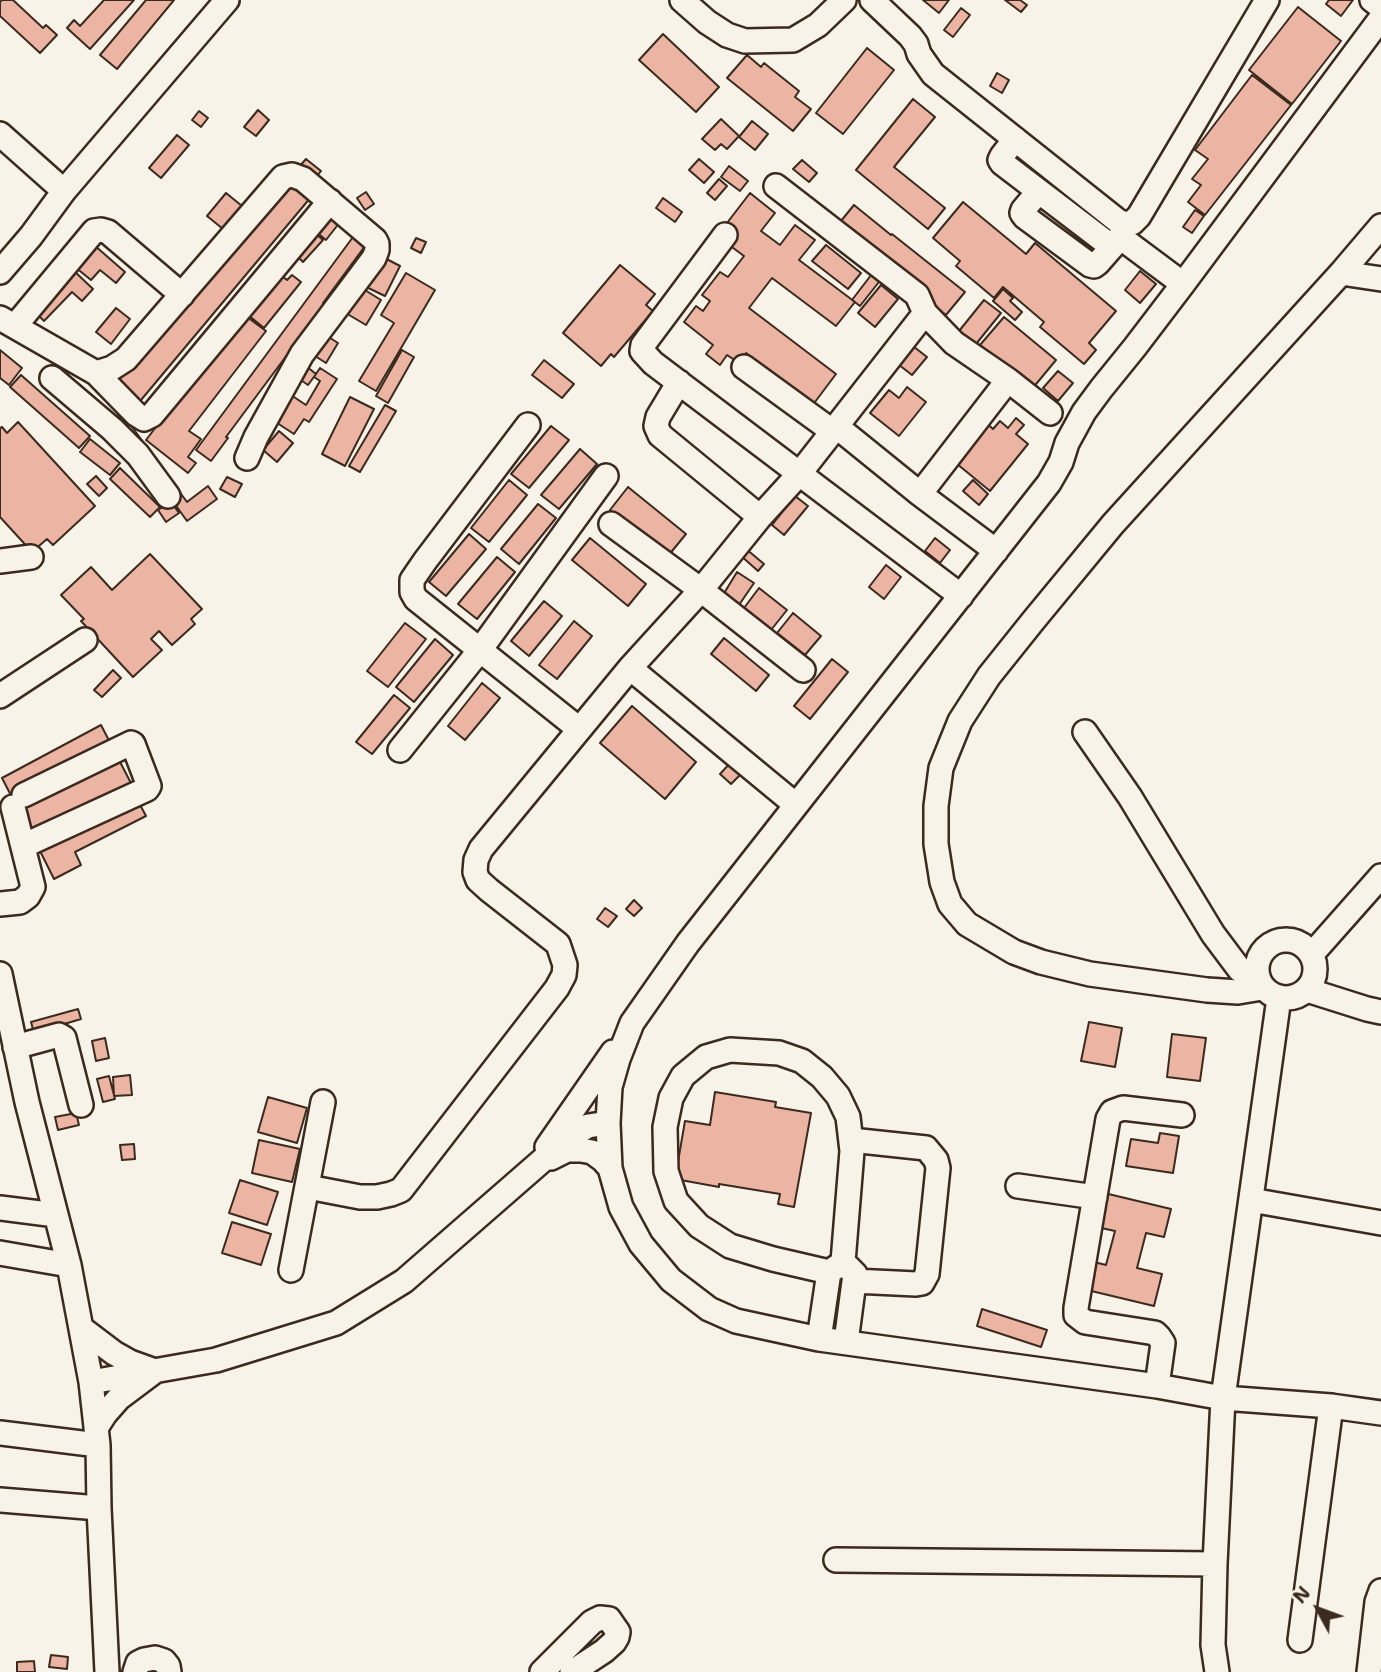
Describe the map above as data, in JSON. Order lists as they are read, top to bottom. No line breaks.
{"north":"top left"}
